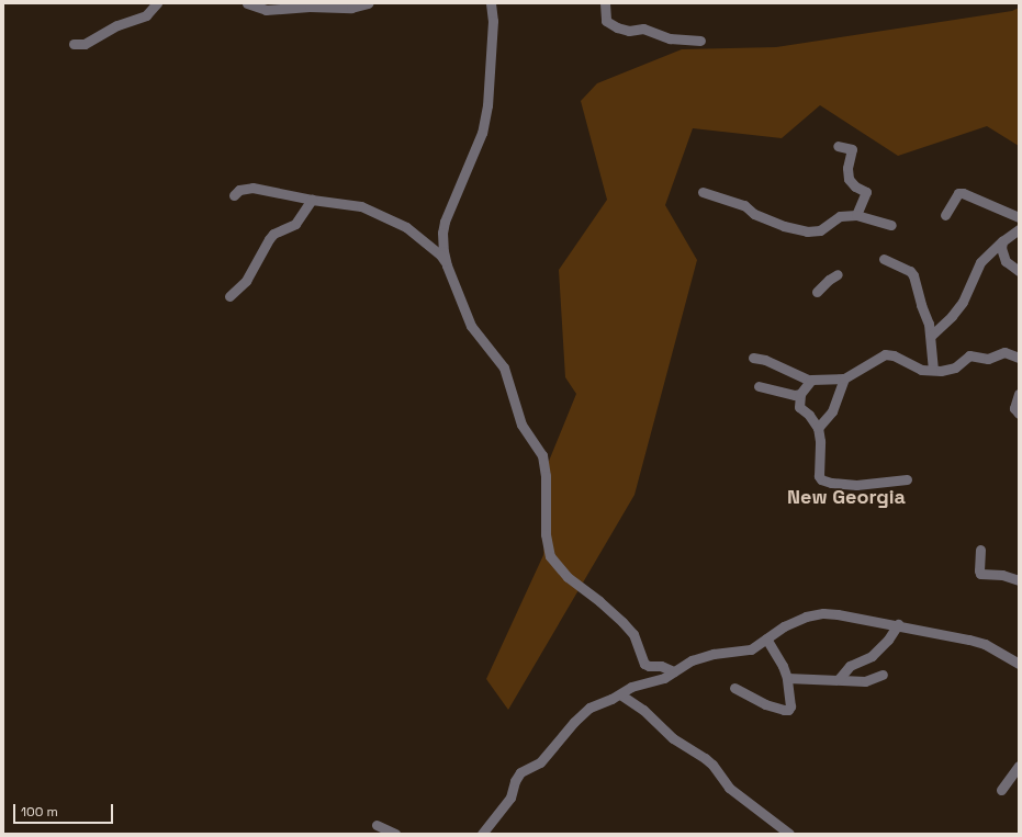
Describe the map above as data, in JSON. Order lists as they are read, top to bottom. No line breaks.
{"districts":["New Georgia"],"scale_bar":"100 m"}
